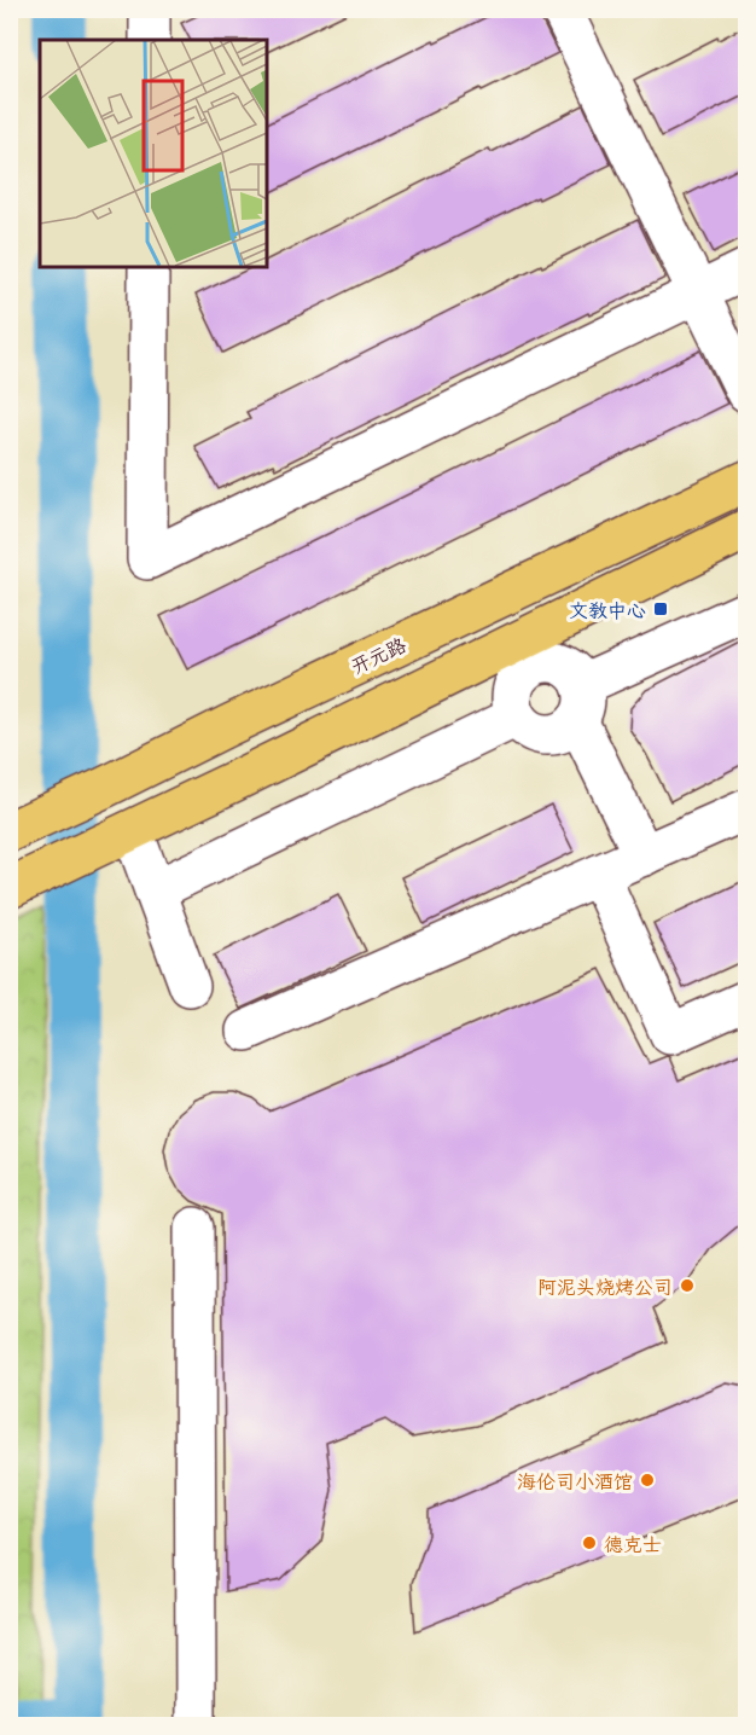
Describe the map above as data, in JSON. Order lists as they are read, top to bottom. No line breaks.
{"streets":{"main road":["开元路"]},"places":{"transit":["文教中心"],"other":["阿泥头烧烤公司","海伦司小酒馆","德克士"]}}
